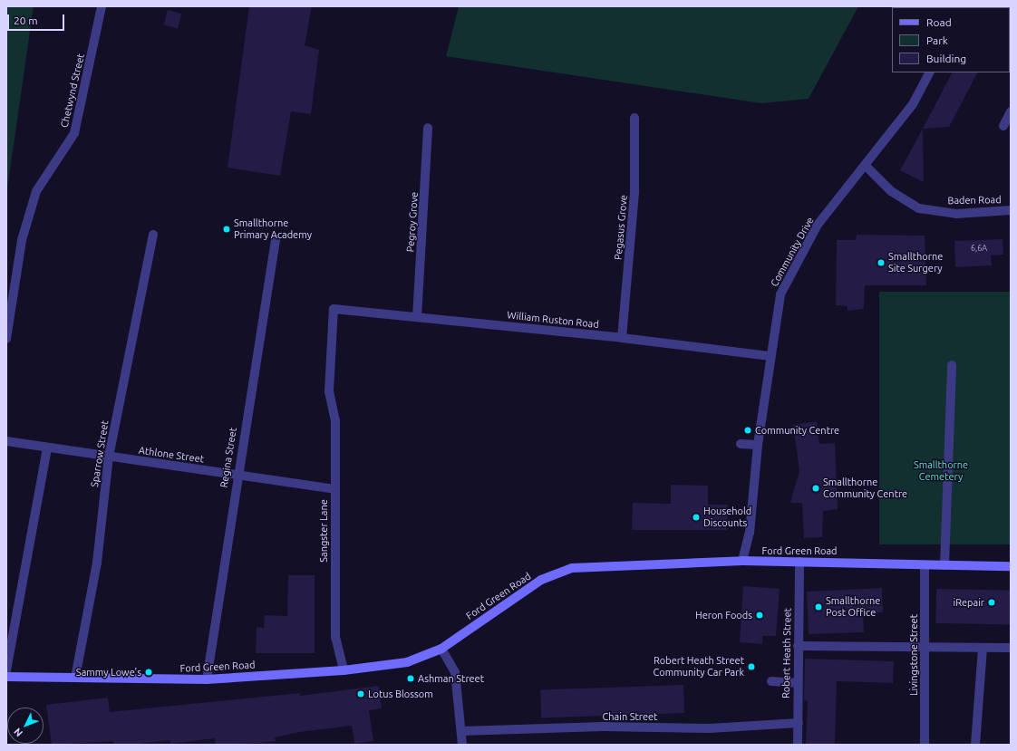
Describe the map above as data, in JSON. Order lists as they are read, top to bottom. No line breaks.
{"streets":{"main road":["Ford Green Road"],"street":["Chetwynd Street","Baden Road","Pegroy Grove","Pegasus Grove","Community Drive","William Ruston Road","Sparrow Street","Athlone Street","Regina Street","Sangster Lane","Robert Heath Street","Livingstone Street","Chain Street"]},"crossings":[["Baden Road","Community Drive"],["Pegroy Grove","William Ruston Road"],["Pegasus Grove","William Ruston Road"],["Community Drive","William Ruston Road"],["Community Drive","Ford Green Road"],["William Ruston Road","Sangster Lane"],["Sparrow Street","Athlone Street"],["Sparrow Street","Ford Green Road"],["Athlone Street","Regina Street"],["Athlone Street","Sangster Lane"],["Regina Street","Ford Green Road"],["Sangster Lane","Ford Green Road"],["Ford Green Road","Robert Heath Street"],["Ford Green Road","Livingstone Street"],["Robert Heath Street","Chain Street"]],"parks":["Smallthorne Cemetery"],"places":["Smallthorne Primary Academy","Smallthorne Site Surgery","Community Centre","Smallthorne Community Centre","Household Discounts","iRepair","Smallthorne Post Office","Heron Foods","Robert Heath Street Community Car Park","Sammy Lowe's","Ashman Street","Lotus Blossom"],"house_numbers":["6,6A"],"legend":["Road","Park","Building"],"scale_bar":"20 m","north":"bottom left"}
